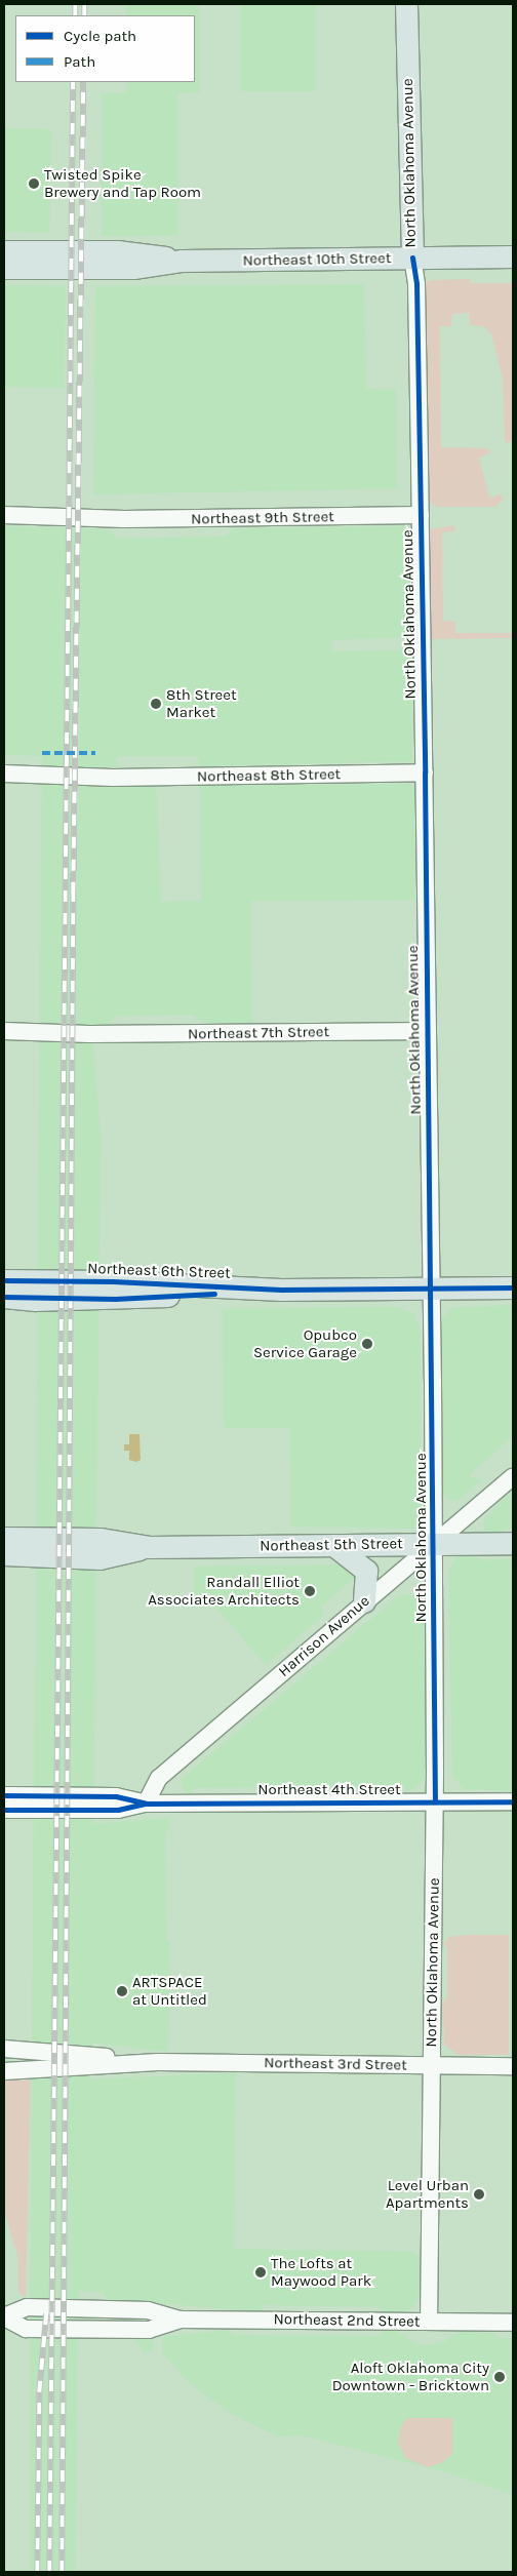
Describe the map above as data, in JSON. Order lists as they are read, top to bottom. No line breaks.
{"streets":{"main road":["North Oklahoma Avenue","Northeast 10th Street","Northeast 6th Street","Northeast 5th Street"],"street":["Northeast 9th Street","Northeast 8th Street","Northeast 7th Street","Harrison Avenue","Northeast 4th Street","Northeast 3rd Street","Northeast 2nd Street"]},"crossings":[["North Oklahoma Avenue","Northeast 10th Street"],["North Oklahoma Avenue","Northeast 9th Street"],["North Oklahoma Avenue","Northeast 8th Street"],["North Oklahoma Avenue","Northeast 7th Street"],["North Oklahoma Avenue","Northeast 6th Street"],["North Oklahoma Avenue","Northeast 5th Street"],["North Oklahoma Avenue","Harrison Avenue"],["North Oklahoma Avenue","Northeast 4th Street"],["North Oklahoma Avenue","Northeast 3rd Street"],["North Oklahoma Avenue","Northeast 2nd Street"],["Northeast 5th Street","Harrison Avenue"],["Harrison Avenue","Northeast 4th Street"]],"places":["Twisted Spike Brewery and Tap Room","8th Street Market","Opubco Service Garage","Randall Elliot Associates Architects","ARTSPACE at Untitled","Level Urban Apartments","The Lofts at Maywood Park","Aloft Oklahoma City Downtown - Bricktown"],"legend":["Cycle path","Path"]}
